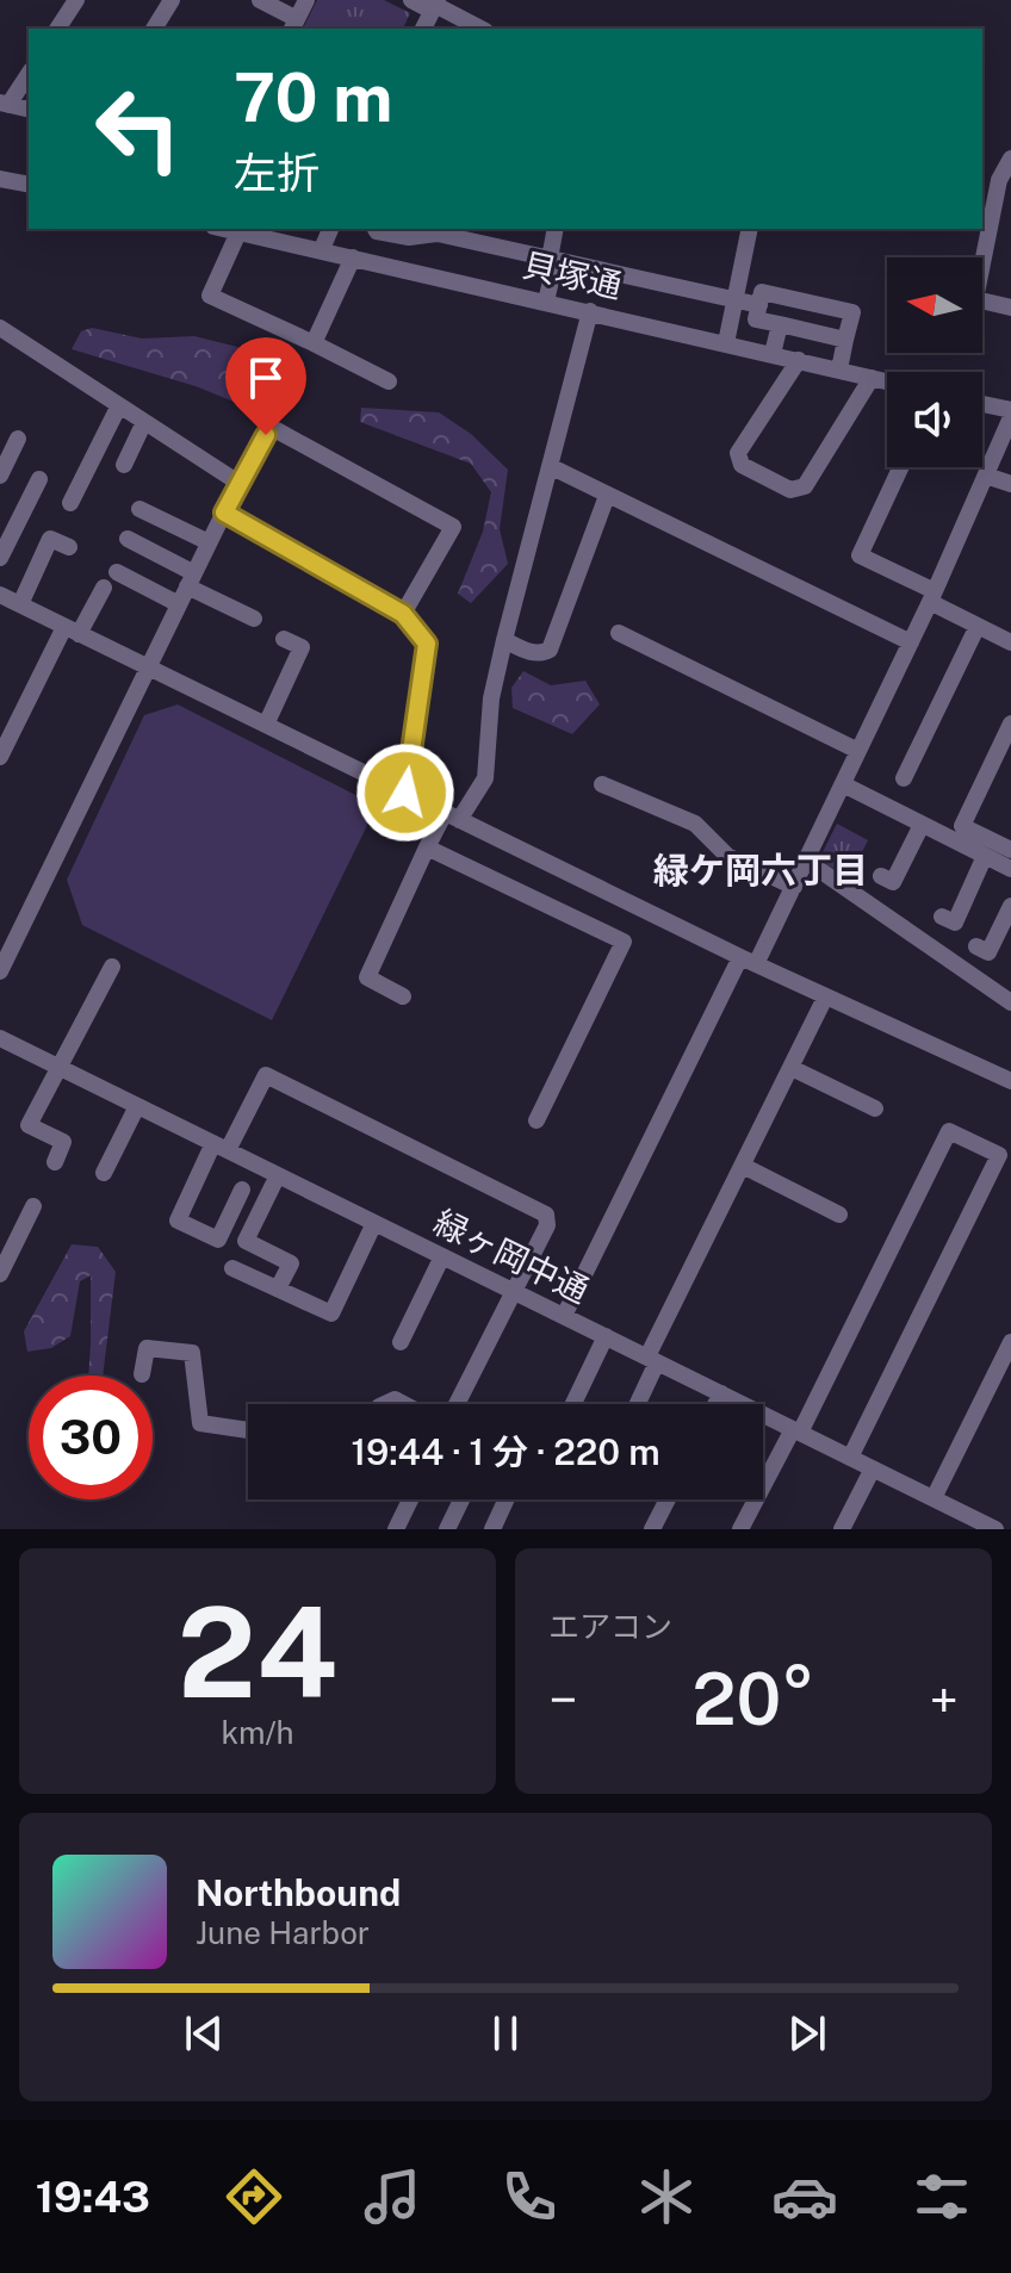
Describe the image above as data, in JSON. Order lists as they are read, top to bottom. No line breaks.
{"streets":{"street":["貝塚通","緑ヶ岡中通"]},"districts":["緑ケ岡六丁目"],"north":"left","page":{"turn":["70 m","左折"],"limit":"30","trip":"19:44 · 1 分 · 220 m","tile":[["24","km/h"],"エアコン"],"heat":["−","20°","+"],"song":["Northbound","June Harbor"],"tabs":"19:43"}}
